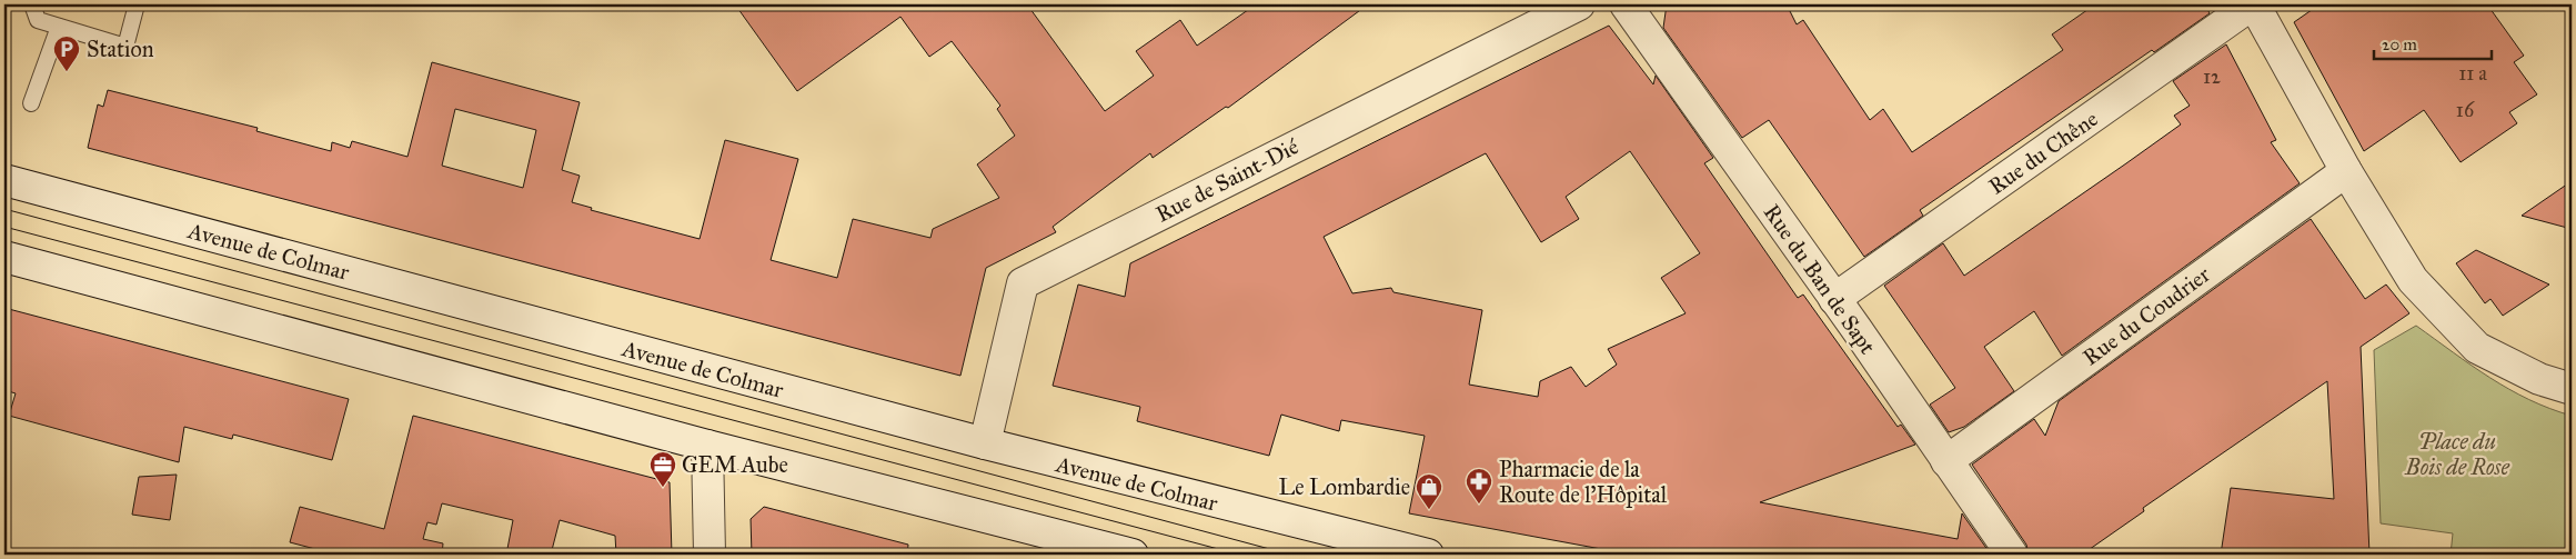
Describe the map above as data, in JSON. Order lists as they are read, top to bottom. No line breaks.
{"streets":{"street":["Rue du Chêne","Rue de Saint-Dié","Avenue de Colmar","Rue du Ban de Sapt","Rue du Coudrier"]},"crossings":[["Rue du Chêne","Rue du Ban de Sapt"],["Rue de Saint-Dié","Avenue de Colmar"],["Rue du Ban de Sapt","Rue du Coudrier"]],"parks":["Place du Bois de Rose"],"places":{"parking":["Station"],"office":["GEM Aube"],"pharmacy":["Pharmacie de la Route de l’Hôpital"],"shop":["Le Lombardie"]},"house_numbers":["11 a","12","16"],"scale_bar":"20 m"}
